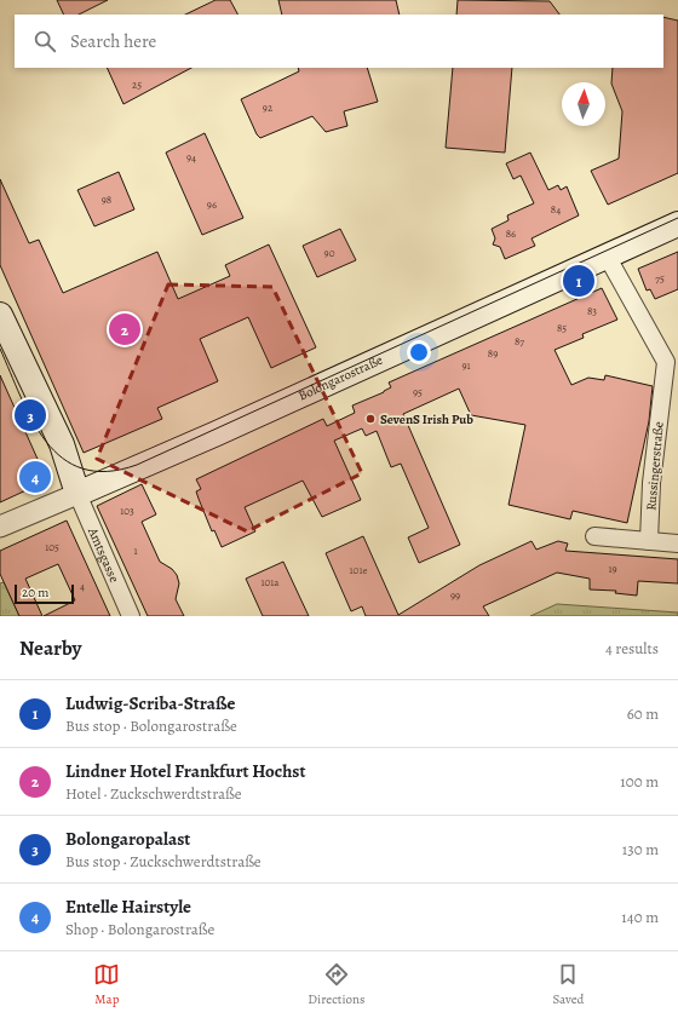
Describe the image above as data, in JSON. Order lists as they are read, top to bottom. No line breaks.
{"streets":{"main road":["Bolongarostraße"],"street":["Russingerstraße","Amtsgasse"]},"crossings":[["Bolongarostraße","Russingerstraße"],["Bolongarostraße","Amtsgasse"]],"places":["SevenS Irish Pub"],"house_numbers":["25","92","94","98","96","84","86","90","75","83","85","87","89","91","95","103","105","1","19","101e","101a","4","99"],"scale_bar":"20 m","north":"top","page":{"search":"Search here","pins":["1","2","3","4"],"scale":"20 m","heading":["Nearby","4 results"],"list":[{"mark":"1","name":"Ludwig-Scriba-Straße","note":"Bus stop · Bolongarostraße","value":"60 m"},{"mark":"2","name":"Lindner Hotel Frankfurt Hochst","note":"Hotel · Zuckschwerdtstraße","value":"100 m"},{"mark":"3","name":"Bolongaropalast","note":"Bus stop · Zuckschwerdtstraße","value":"130 m"},{"mark":"4","name":"Entelle Hairstyle","note":"Shop · Bolongarostraße","value":"140 m"}],"nav":["Map","Directions","Saved"]}}
